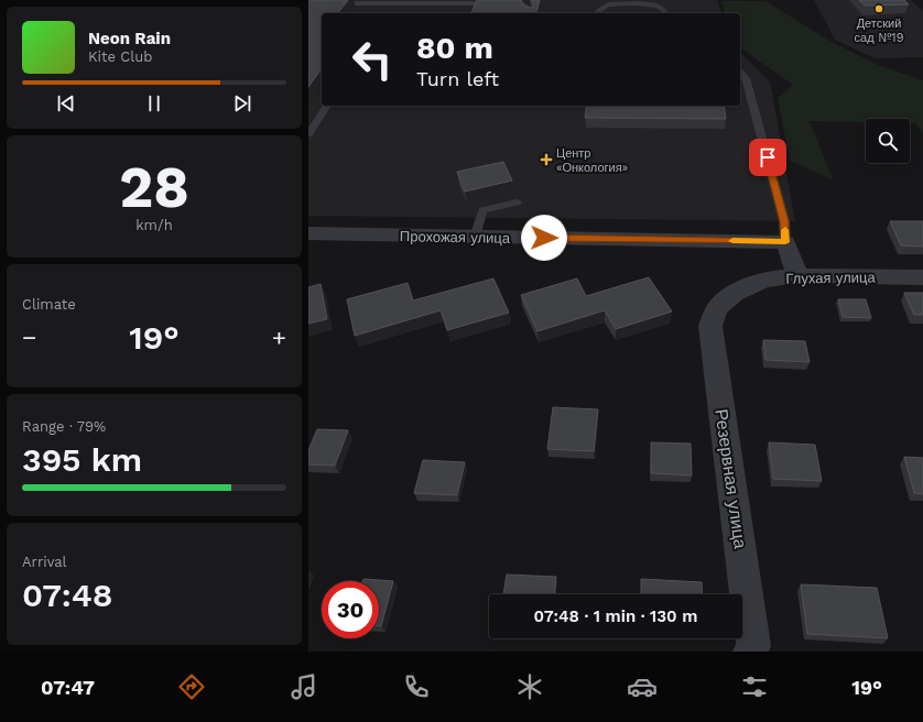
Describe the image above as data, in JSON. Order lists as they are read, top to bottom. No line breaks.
{"streets":{"street":["Прохожая улица","Глухая улица","Резервная улица"]},"crossings":[["Глухая улица","Резервная улица"]],"places":{"other":["Детский сад №19"],"health":["Центр «Онкология»"]},"page":{"turn":["80 m","Turn left"],"song":["Neon Rain","Kite Club"],"tile":[["28","km/h"],"Climate",["Range · 79%","395 km"],["Arrival","07:48"]],"heat":["−","19°","+"],"limit":"30","trip":"07:48 · 1 min · 130 m","tabs":["07:47","19°"]}}
